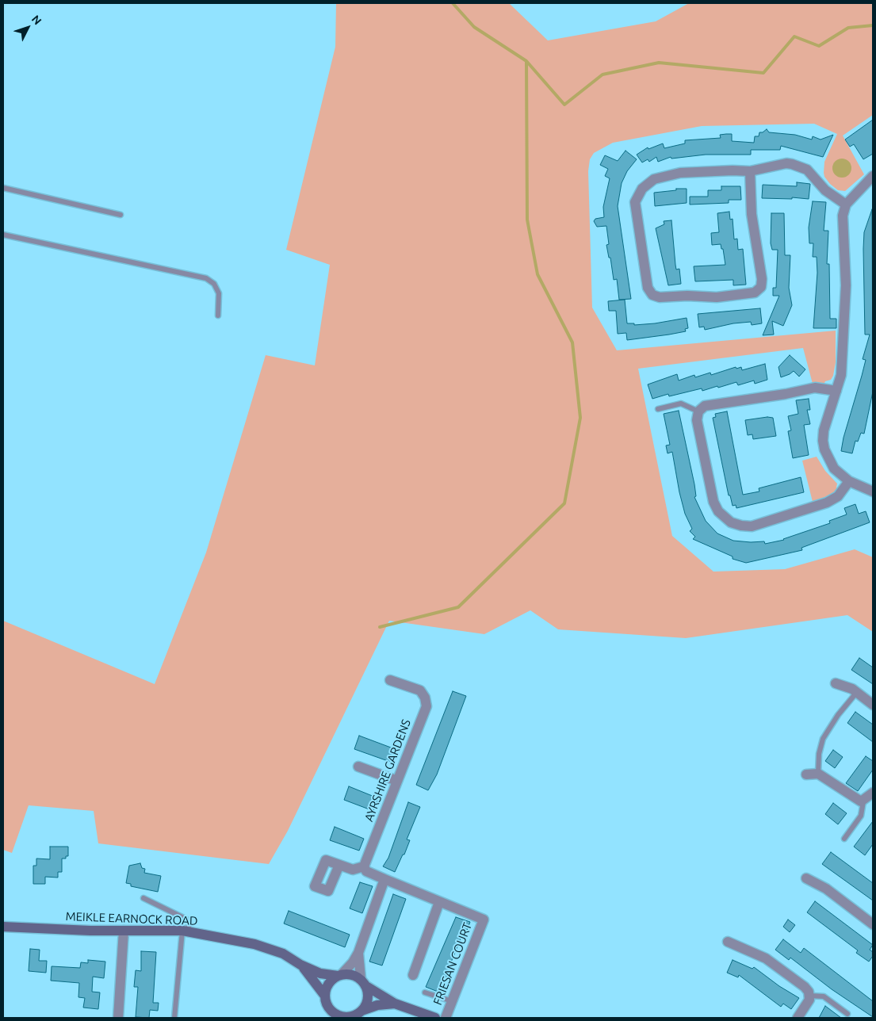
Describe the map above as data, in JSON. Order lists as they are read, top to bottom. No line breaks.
{"streets":{"street":["AYRSHIRE GARDENS","MEIKLE EARNOCK ROAD","FRIESAN COURT"]},"north":"top right"}
